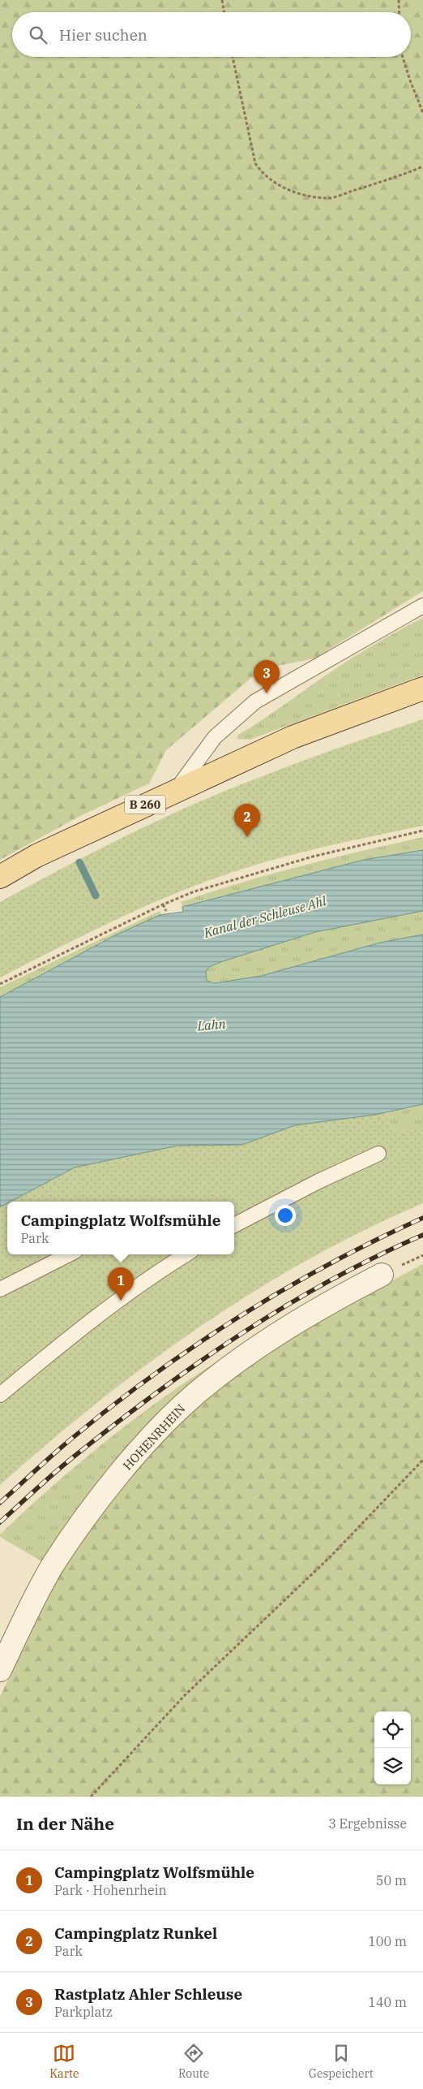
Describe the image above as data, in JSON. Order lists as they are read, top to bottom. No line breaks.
{"streets":{"main road":["B 260"],"street":["HOHENRHEIN"]},"water":["Kanal der Schleuse Ahl","Lahn"],"page":{"search":"Hier suchen","pins":["3","2","1"],"popup":["Campingplatz Wolfsmühle","Park"],"heading":["In der Nähe","3 Ergebnisse"],"list":[{"mark":"1","name":"Campingplatz Wolfsmühle","note":"Park · Hohenrhein","value":"50 m"},{"mark":"2","name":"Campingplatz Runkel","note":"Park","value":"100 m"},{"mark":"3","name":"Rastplatz Ahler Schleuse","note":"Parkplatz","value":"140 m"}],"nav":["Karte","Route","Gespeichert"]}}
